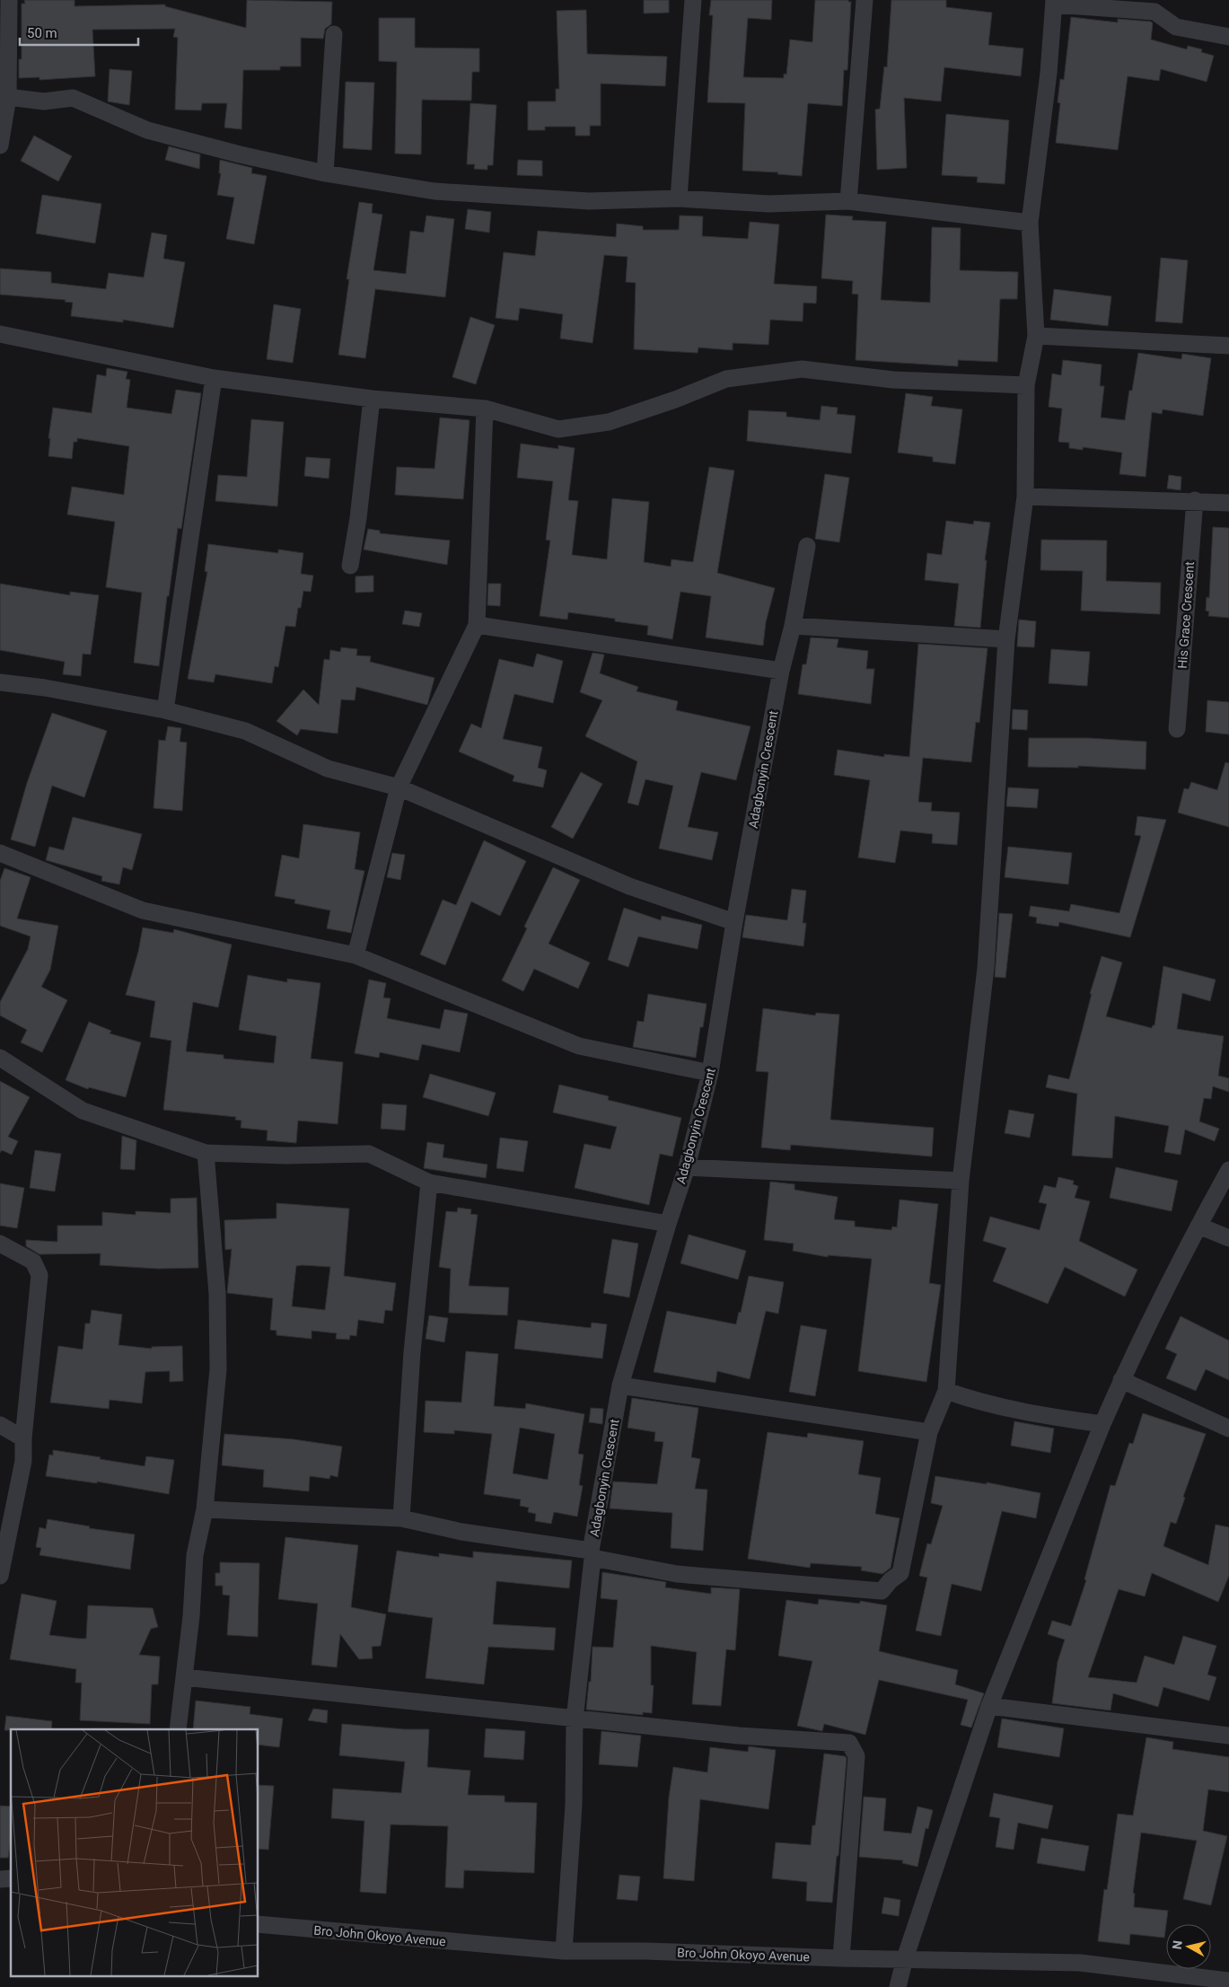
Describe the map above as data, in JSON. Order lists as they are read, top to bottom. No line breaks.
{"streets":{"street":["His Grace Crescent","Adagbonyin Crescent","Bro John Okoyo Avenue"]},"crossings":[["Adagbonyin Crescent","Bro John Okoyo Avenue"]],"scale_bar":"50 m","north":"left"}
